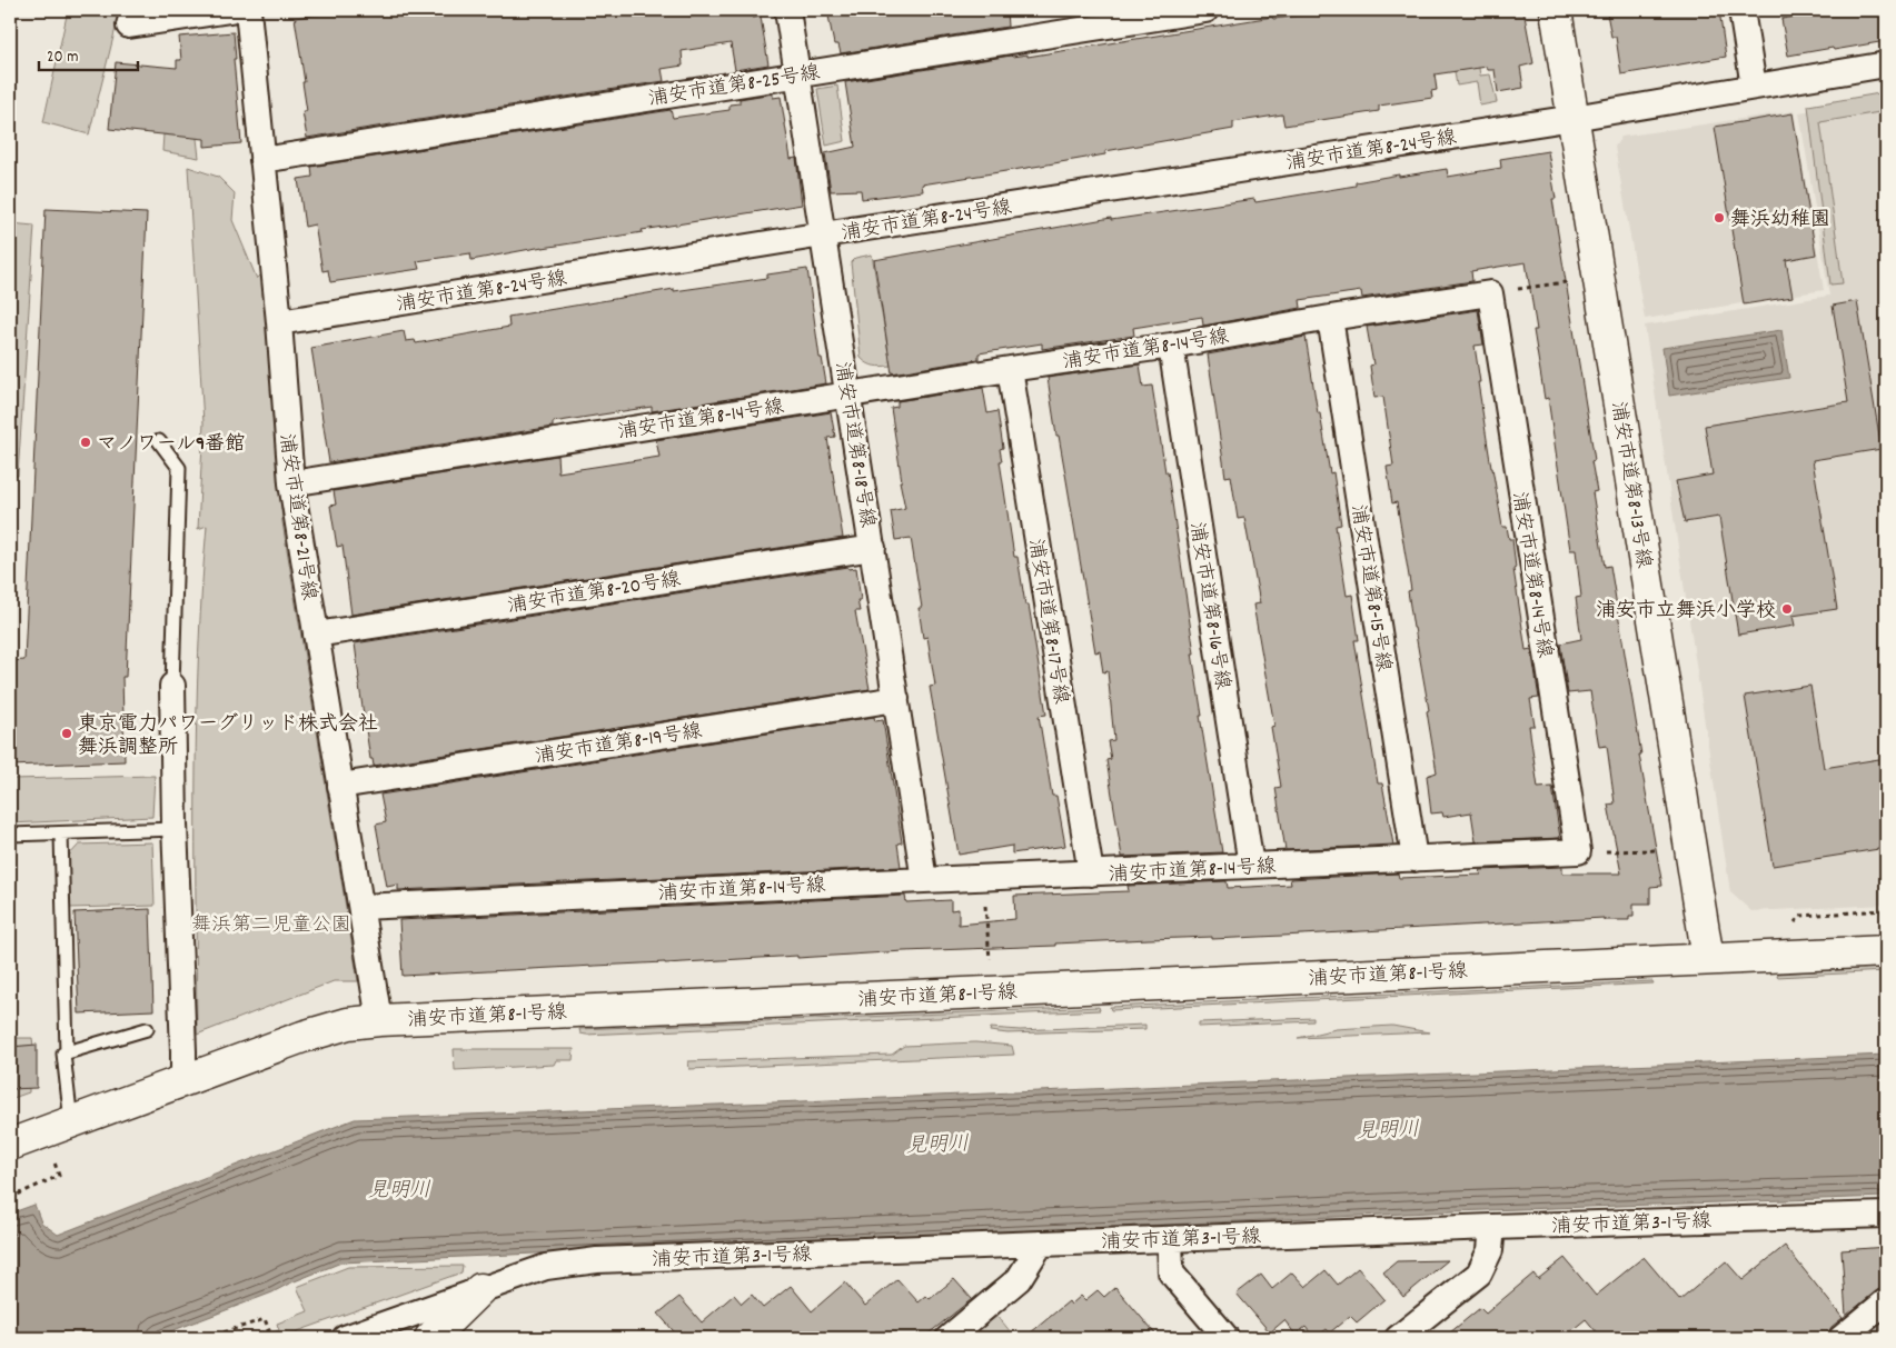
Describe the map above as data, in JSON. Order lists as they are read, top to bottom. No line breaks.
{"streets":{"street":["浦安市道第8-25号線","浦安市道第8-24号線","浦安市道第8-14号線","浦安市道第8-18号線","浦安市道第8-13号線","浦安市道第8-21号線","浦安市道第8-15号線","浦安市道第8-20号線","浦安市道第8-16号線","浦安市道第8-17号線","浦安市道第8-19号線","浦安市道第8-1号線","浦安市道第3-1号線"]},"crossings":[["浦安市道第8-25号線","浦安市道第8-18号線"],["浦安市道第8-25号線","浦安市道第8-21号線"],["浦安市道第8-24号線","浦安市道第8-18号線"],["浦安市道第8-24号線","浦安市道第8-13号線"],["浦安市道第8-24号線","浦安市道第8-21号線"],["浦安市道第8-14号線","浦安市道第8-18号線"],["浦安市道第8-14号線","浦安市道第8-21号線"],["浦安市道第8-14号線","浦安市道第8-15号線"],["浦安市道第8-14号線","浦安市道第8-16号線"],["浦安市道第8-14号線","浦安市道第8-17号線"],["浦安市道第8-18号線","浦安市道第8-20号線"],["浦安市道第8-18号線","浦安市道第8-19号線"],["浦安市道第8-13号線","浦安市道第8-1号線"],["浦安市道第8-21号線","浦安市道第8-20号線"],["浦安市道第8-21号線","浦安市道第8-19号線"],["浦安市道第8-21号線","浦安市道第8-1号線"]],"water":["見明川"],"parks":["舞浜第二児童公園"],"places":["舞浜幼稚園","マノワール9番館","浦安市立舞浜小学校","東京電力パワーグリッド株式会社 舞浜調整所"],"scale_bar":"20 m"}
